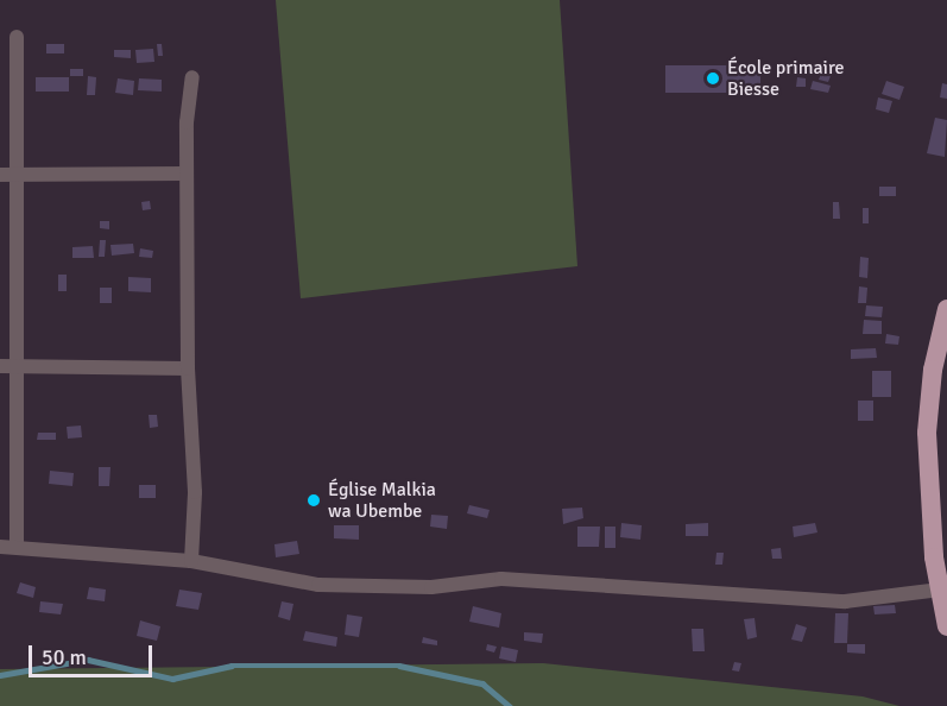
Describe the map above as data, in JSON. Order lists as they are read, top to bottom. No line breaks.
{"places":["École primaire Biesse","Église Malkia wa Ubembe"],"scale_bar":"50 m"}
